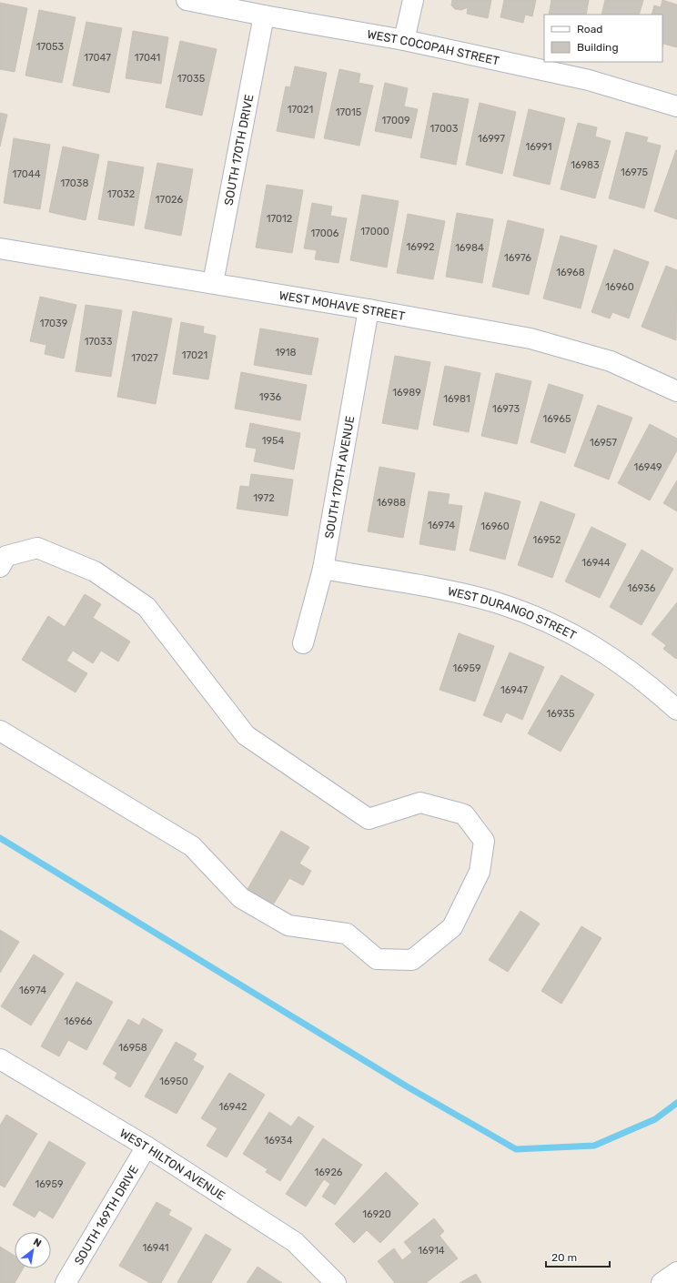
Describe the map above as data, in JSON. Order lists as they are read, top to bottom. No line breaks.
{"streets":{"street":["WEST COCOPAH STREET","SOUTH 170TH DRIVE","WEST MOHAVE STREET","SOUTH 170TH AVENUE","WEST DURANGO STREET","WEST HILTON AVENUE","SOUTH 169TH DRIVE"]},"crossings":[["WEST COCOPAH STREET","SOUTH 170TH DRIVE"],["SOUTH 170TH DRIVE","WEST MOHAVE STREET"],["WEST MOHAVE STREET","SOUTH 170TH AVENUE"],["SOUTH 170TH AVENUE","WEST DURANGO STREET"],["WEST HILTON AVENUE","SOUTH 169TH DRIVE"]],"house_numbers":["17053","17047","17041","17035","17021","17015","17009","17003","16997","16991","16983","16975","17044","17038","17032","17026","17012","17000","17006","16992","16984","16976","16968","16960","17039","17033","1918","17021","17027","16989","1936","16981","16973","16965","1954","16957","16949","1972","16988","16974","16960","16952","16944","16936","16959","16947","16935","16974","16966","16958","16950","16942","16934","16926","16959","16920","16941","16914"],"legend":["Road","Building"],"scale_bar":"20 m","north":"top right"}
